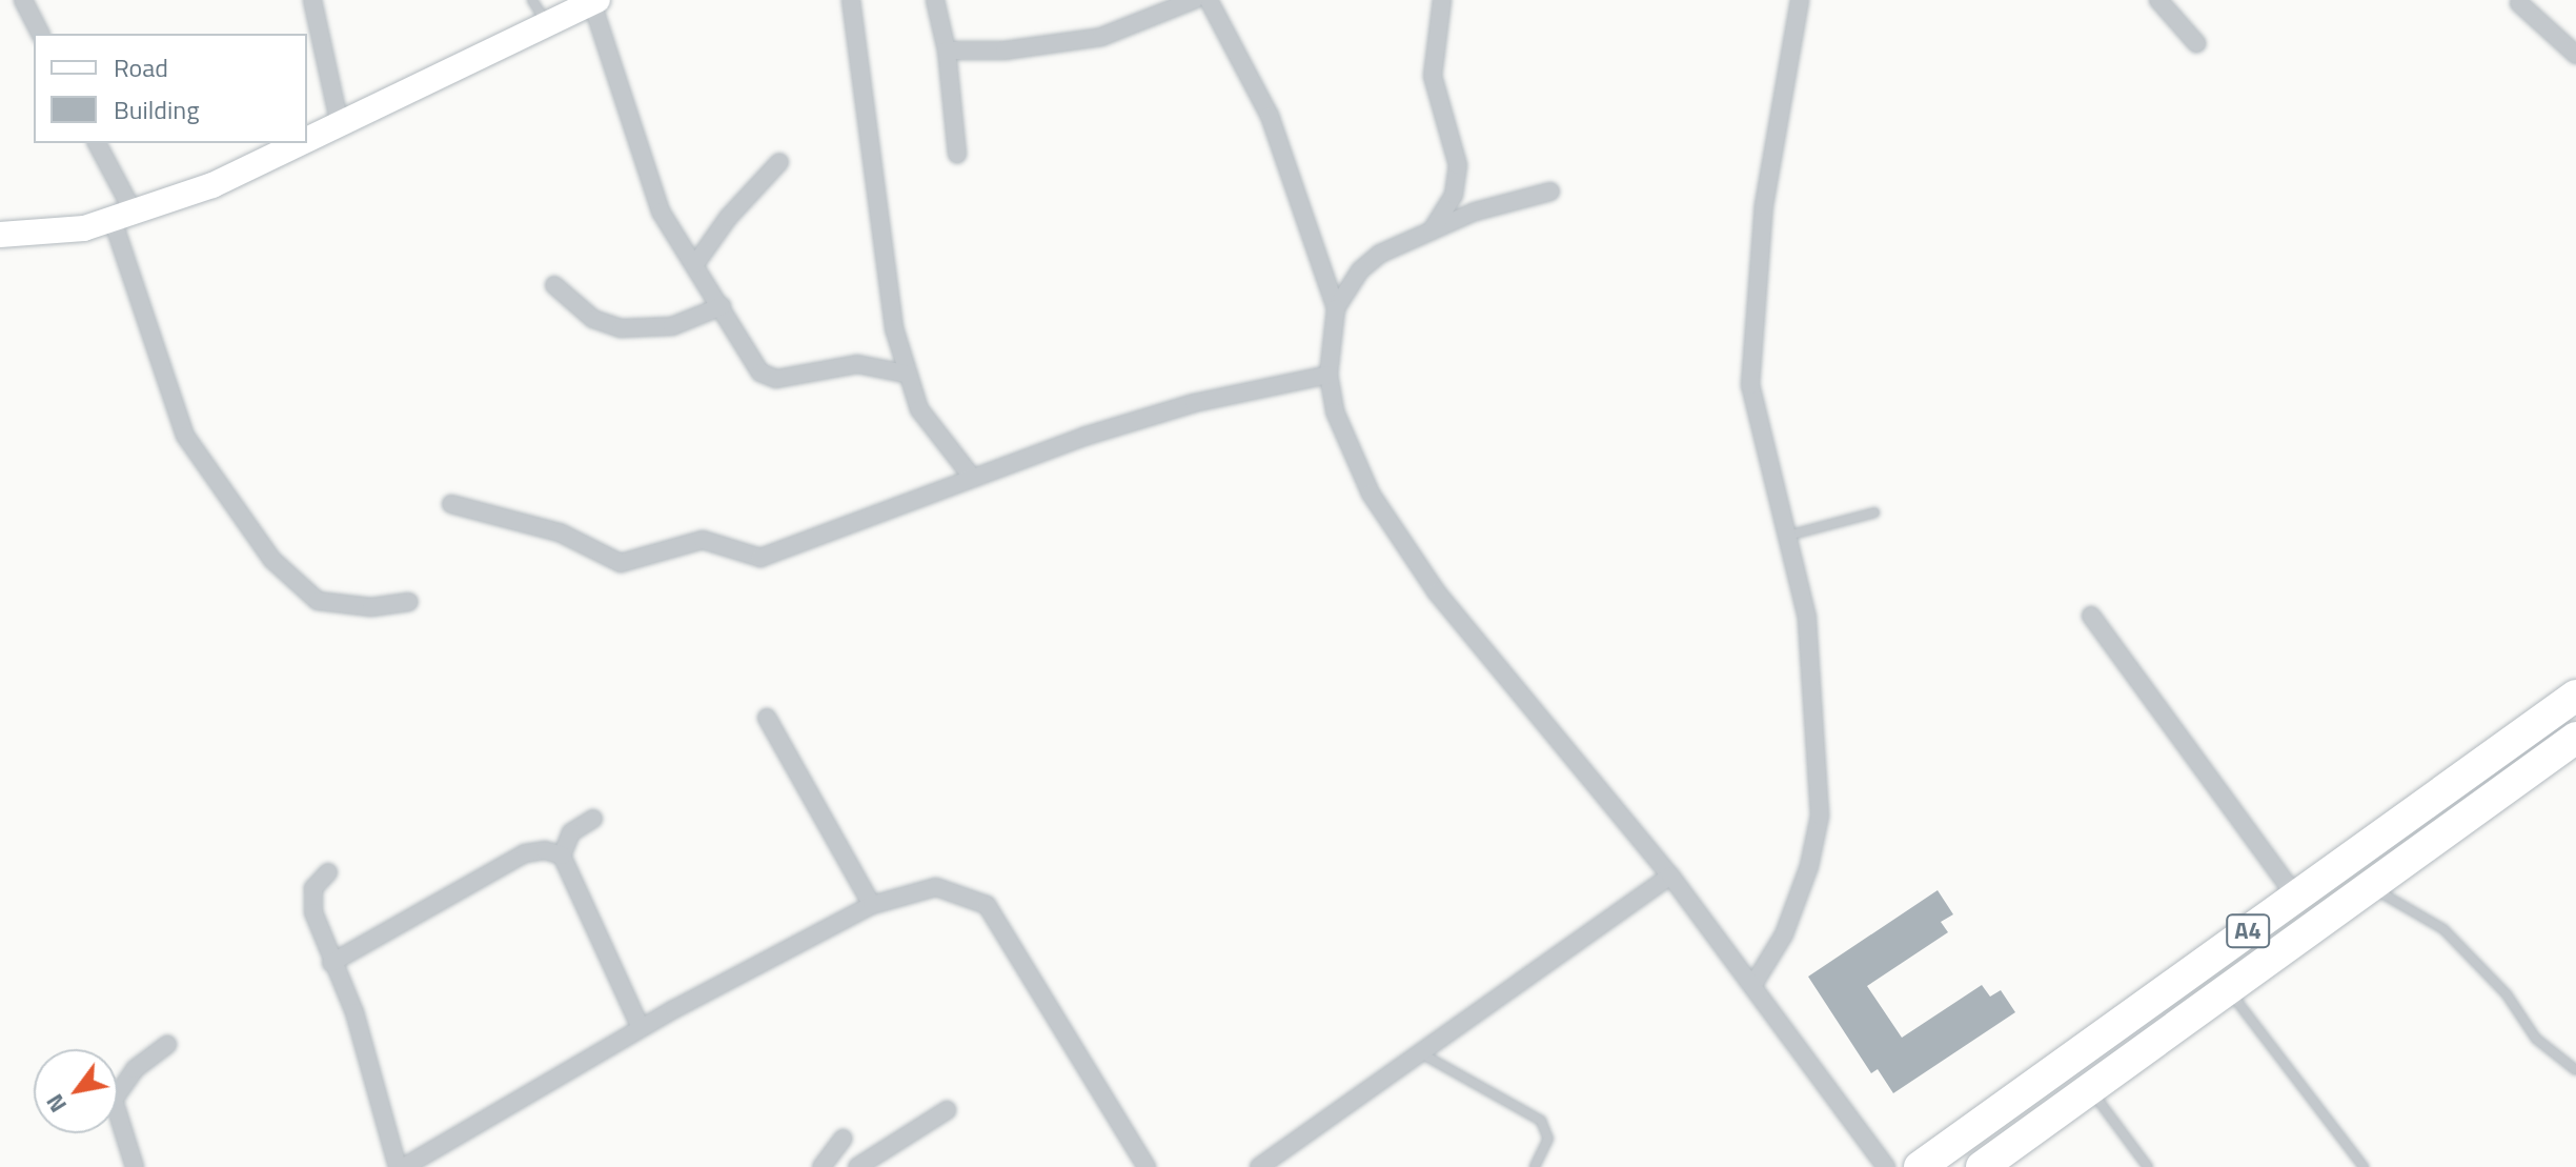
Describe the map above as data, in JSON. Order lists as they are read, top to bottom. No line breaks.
{"streets":{"highway":["A4"]},"legend":["Road","Building"],"north":"bottom left"}
